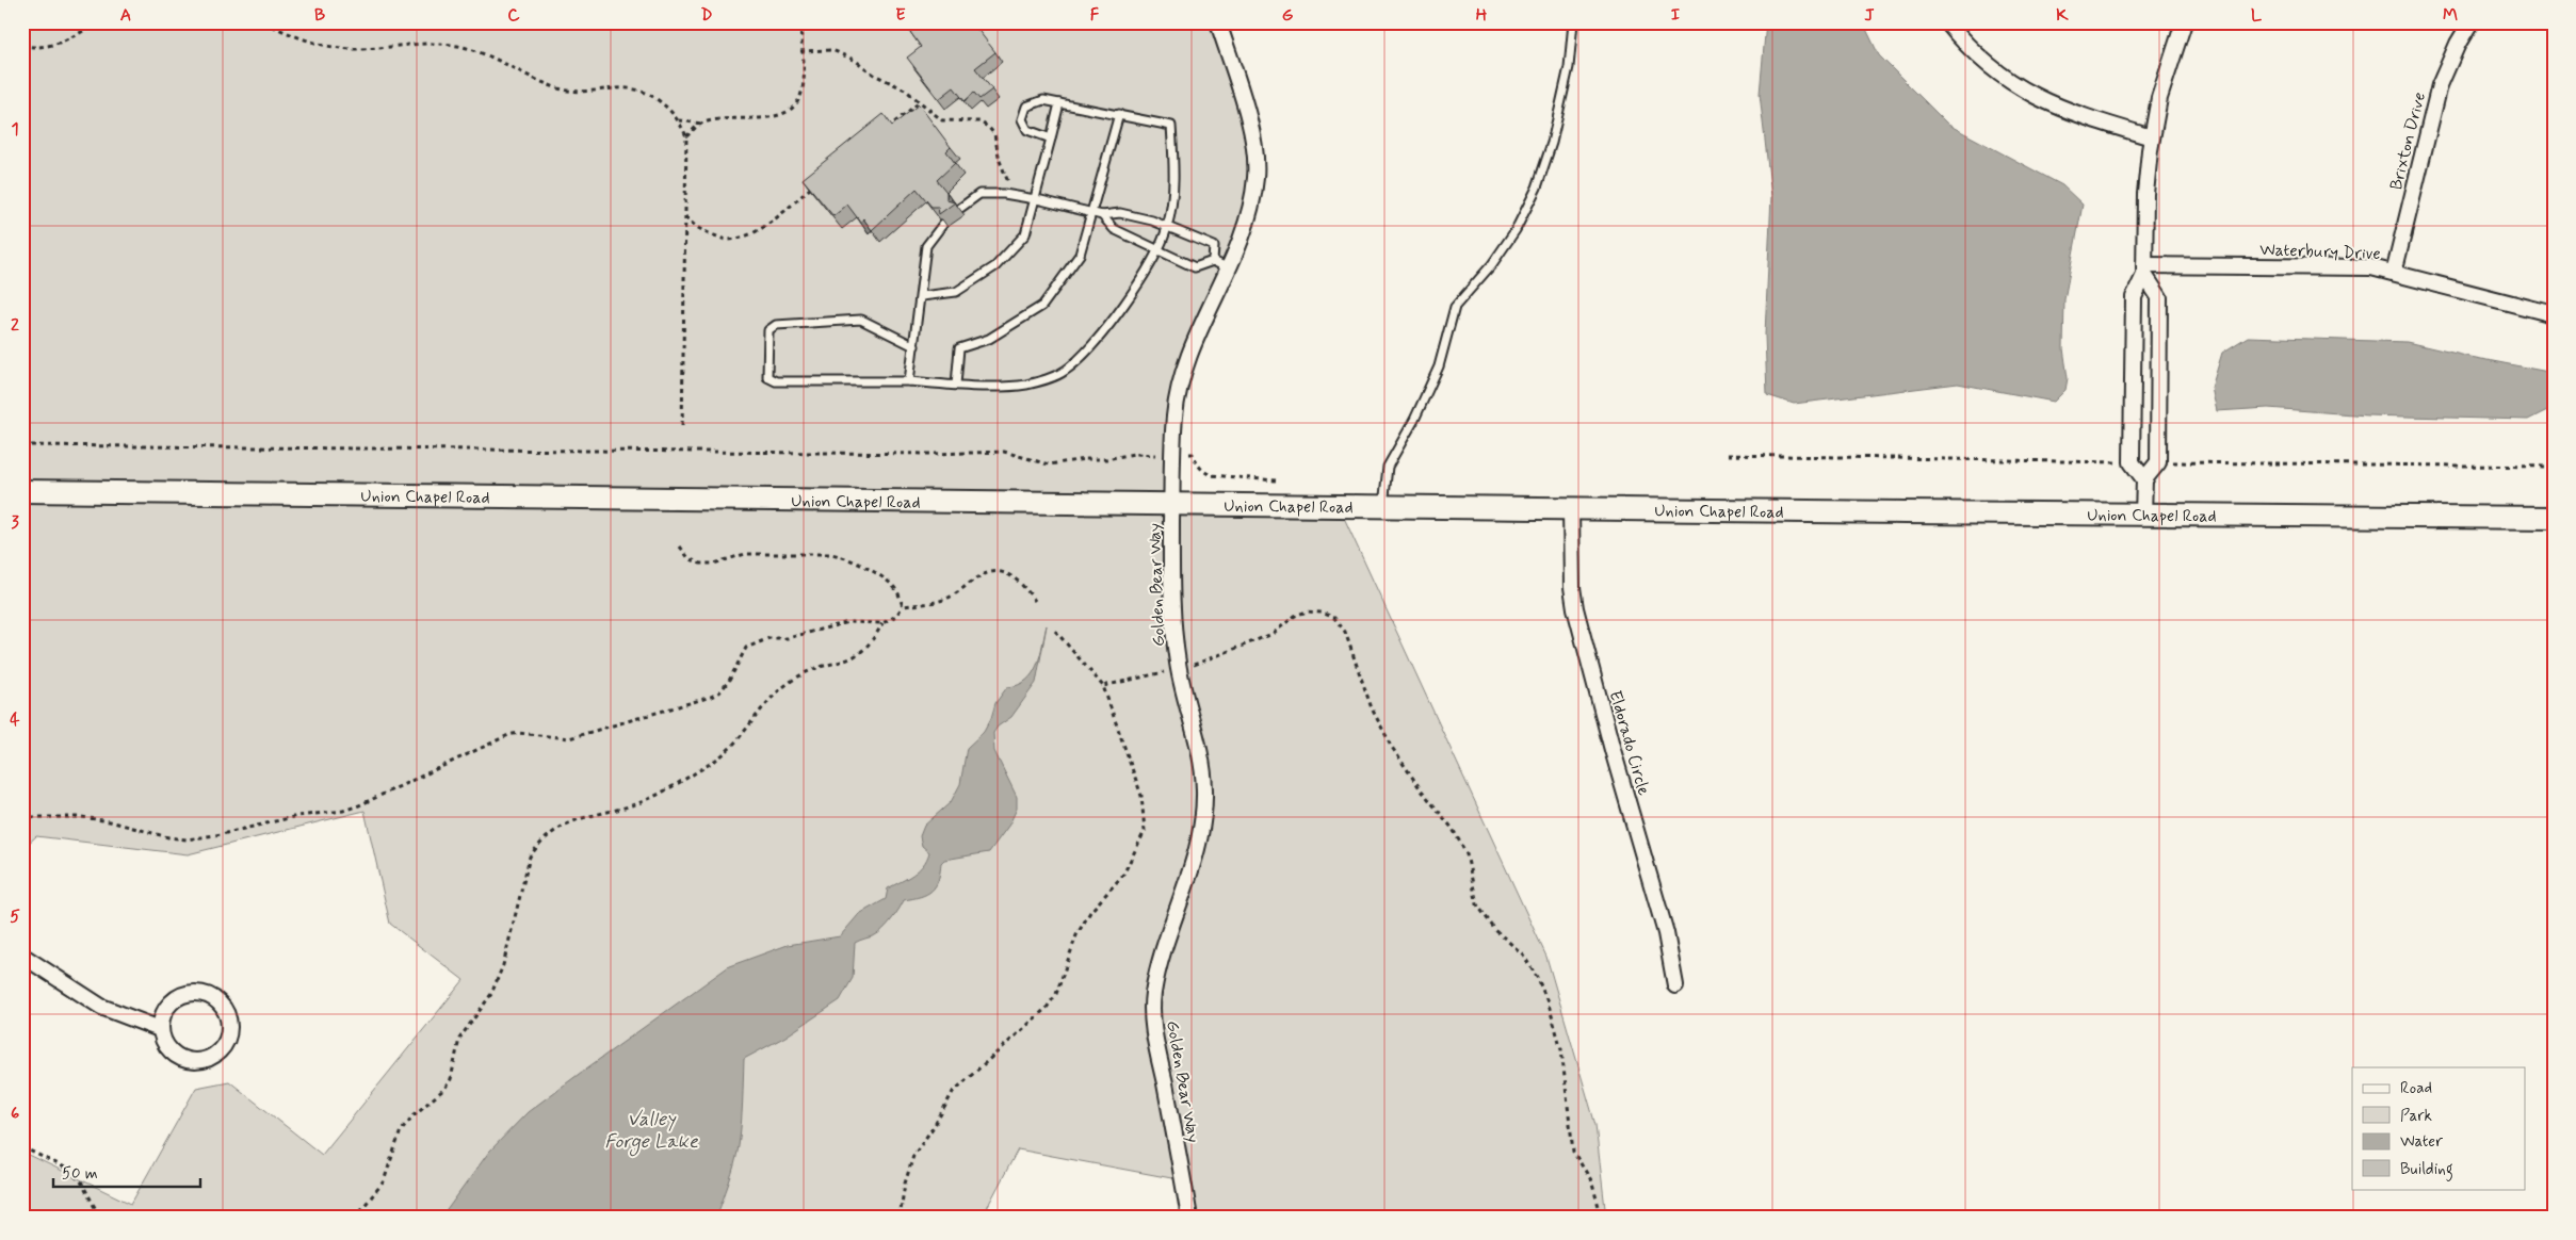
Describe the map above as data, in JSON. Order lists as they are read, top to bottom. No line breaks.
{"streets":{"main road":["Union Chapel Road"],"street":["Brixton Drive","Waterbury Drive","Golden Bear Way","Eldorado Circle"]},"crossings":[["Brixton Drive","Waterbury Drive"],["Union Chapel Road","Golden Bear Way"],["Union Chapel Road","Eldorado Circle"]],"water":["Valley Forge Lake"],"legend":["Road","Park","Water","Building"],"scale_bar":"50 m","grid":{"columns":["A","B","C","D","E","F","G","H","I","J","K","L","M"],"rows":["1","2","3","4","5","6"]}}
